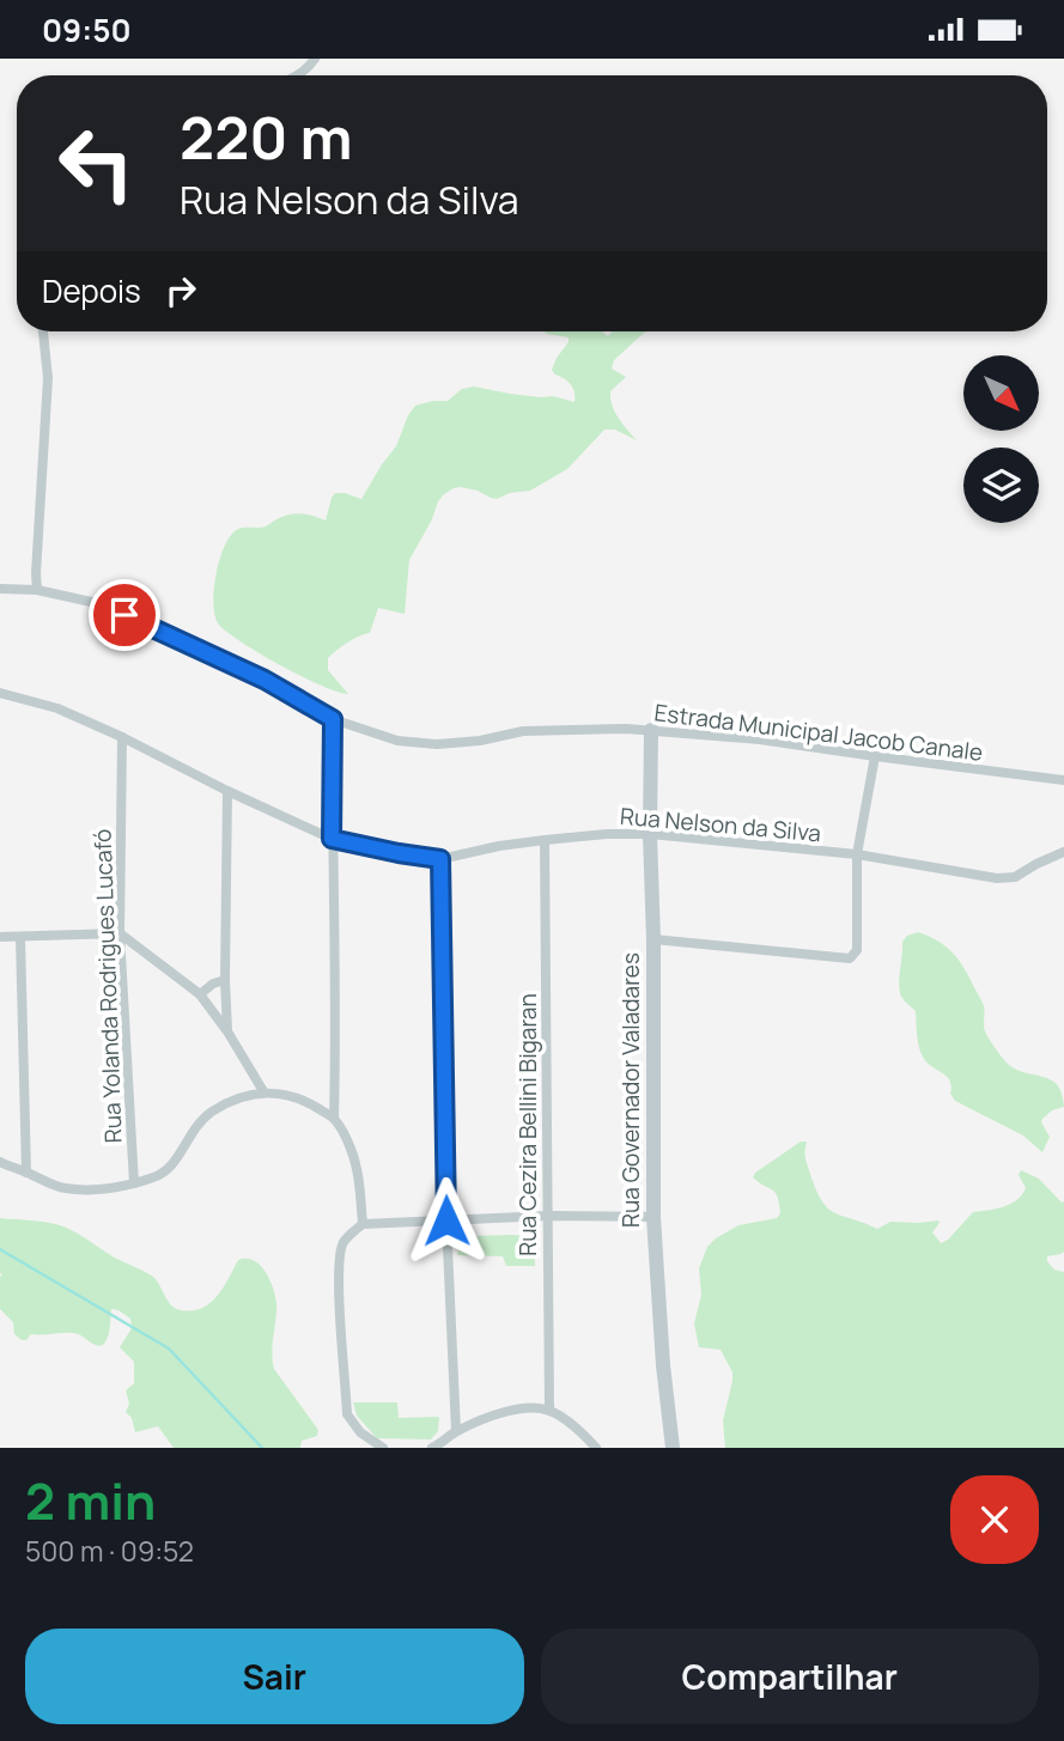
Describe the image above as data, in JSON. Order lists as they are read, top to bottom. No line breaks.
{"streets":{"street":["Estrada Municipal Jacob Canale","Rua Nelson da Silva","Rua Yolanda Rodrigues Lucafó","Rua Governador Valadares","Rua Cezira Bellini Bigaran"]},"crossings":[["Estrada Municipal Jacob Canale","Rua Governador Valadares"],["Rua Nelson da Silva","Rua Yolanda Rodrigues Lucafó"],["Rua Nelson da Silva","Rua Governador Valadares"],["Rua Nelson da Silva","Rua Cezira Bellini Bigaran"]],"north":"bottom right","page":{"status":"09:50","turn":["220 m","Rua Nelson da Silva"],"then":"Depois","heading":["2 min","500 m · 09:52"],"buttons":["Sair","Compartilhar"]}}
